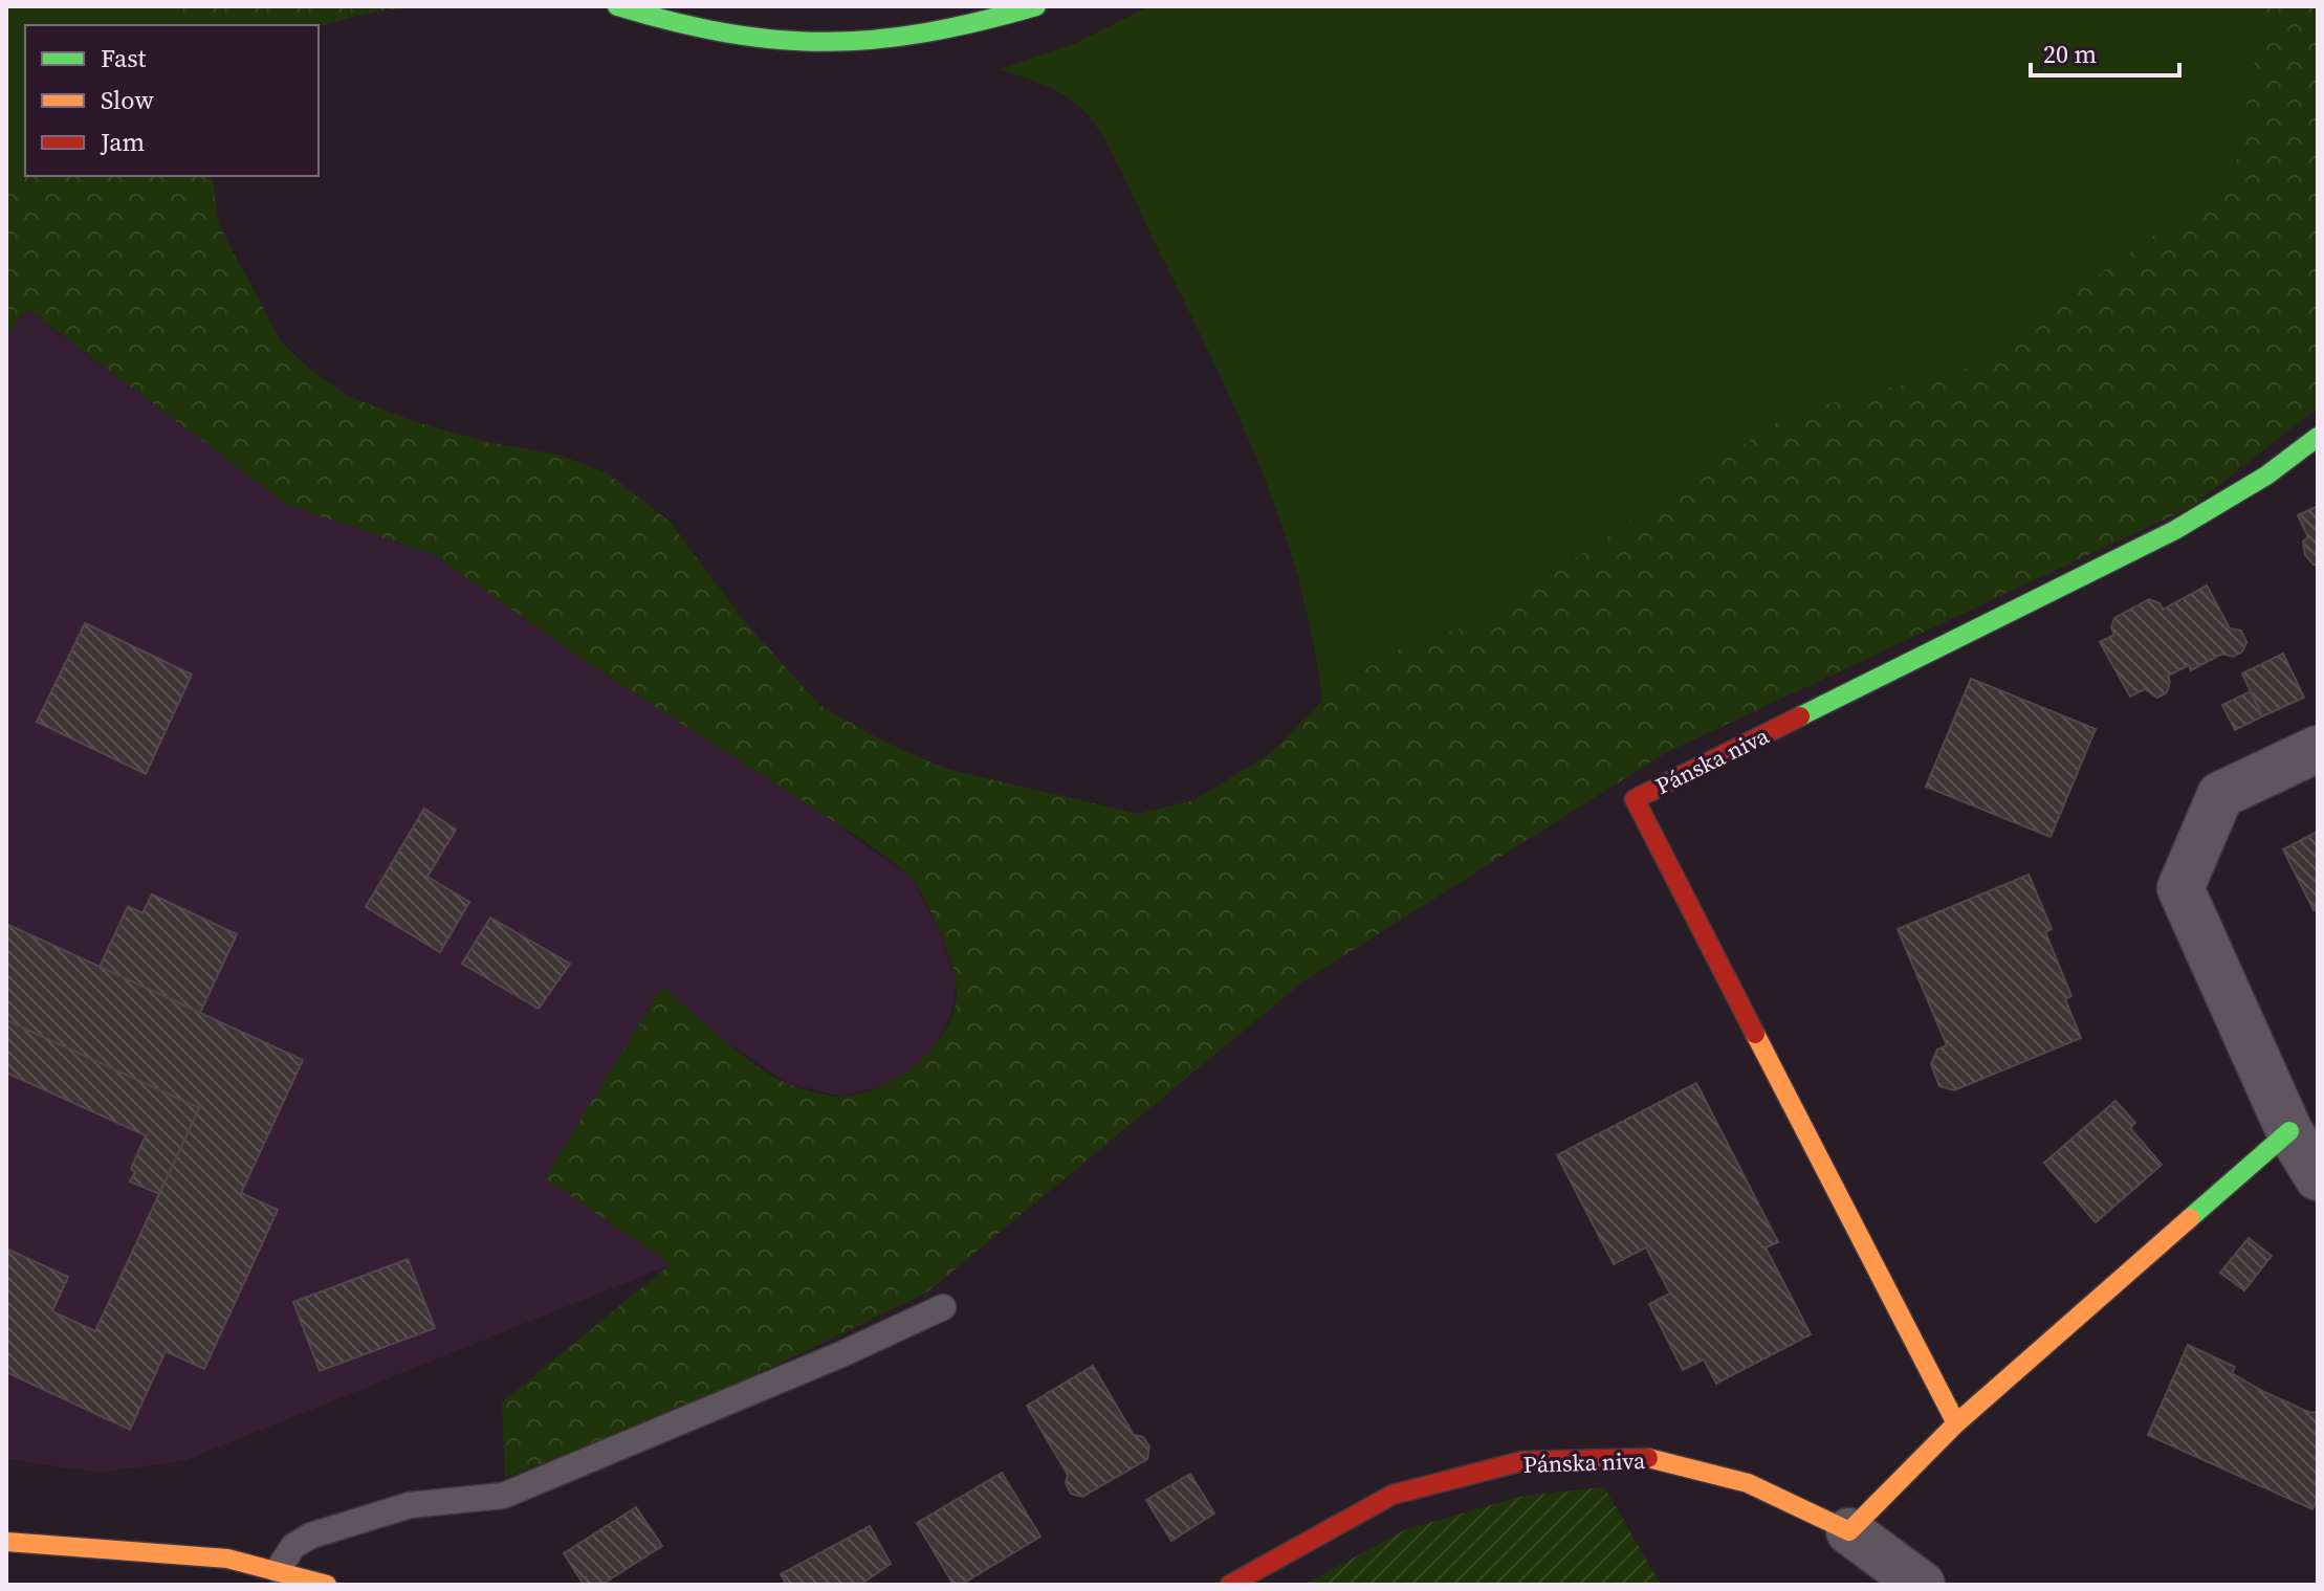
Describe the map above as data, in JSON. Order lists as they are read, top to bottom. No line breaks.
{"streets":{"street":["Pánska niva"]},"legend":["Fast","Slow","Jam"],"scale_bar":"20 m"}
